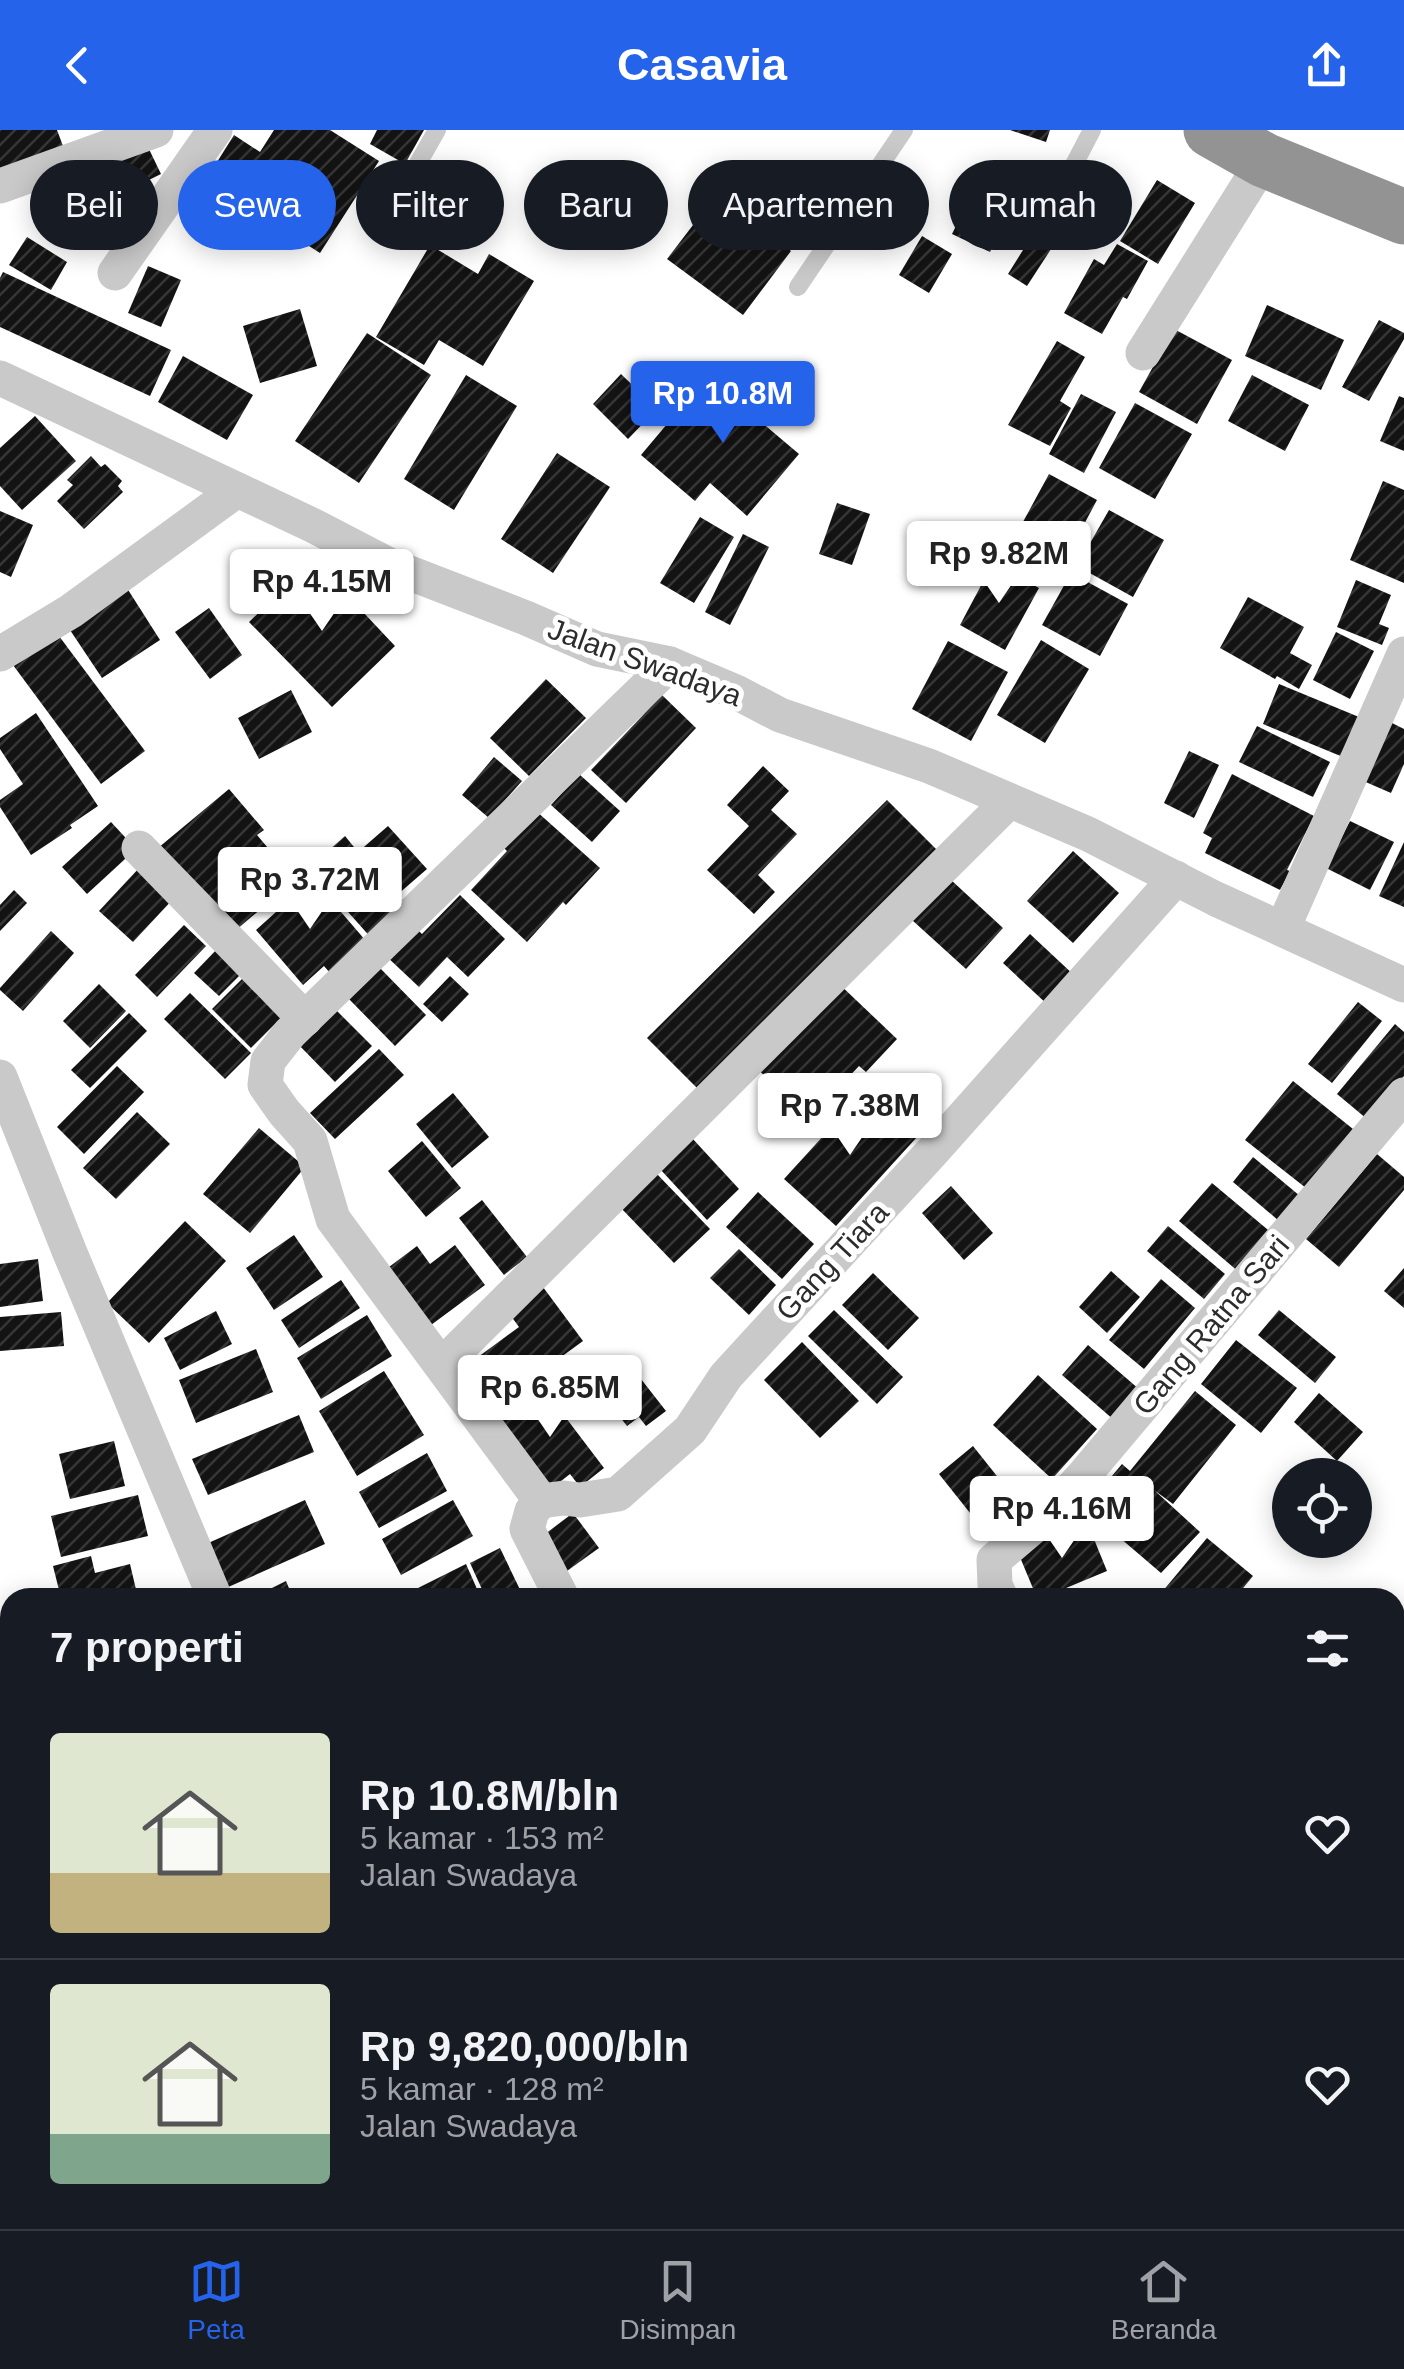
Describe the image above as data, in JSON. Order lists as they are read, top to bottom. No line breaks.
{"streets":{"street":["Jalan Swadaya","Gang Tiara","Gang Ratna Sari"]},"crossings":[["Jalan Swadaya","Gang Tiara"]],"page":{"header":"Casavia","chip":["Beli","Sewa","Filter","Baru","Apartemen","Rumah"],"price":["Rp 10.8M","Rp 9.82M","Rp 4.15M","Rp 3.72M","Rp 7.38M","Rp 6.85M","Rp 4.16M"],"heading":"7 properti","list":[{"name":"Rp 10.8M/bln","note":"5 kamar · 153 m² · Jalan Swadaya"},{"name":"Rp 9,820,000/bln","note":"5 kamar · 128 m² · Jalan Swadaya"}],"tabs":["Peta","Disimpan","Beranda"]}}
